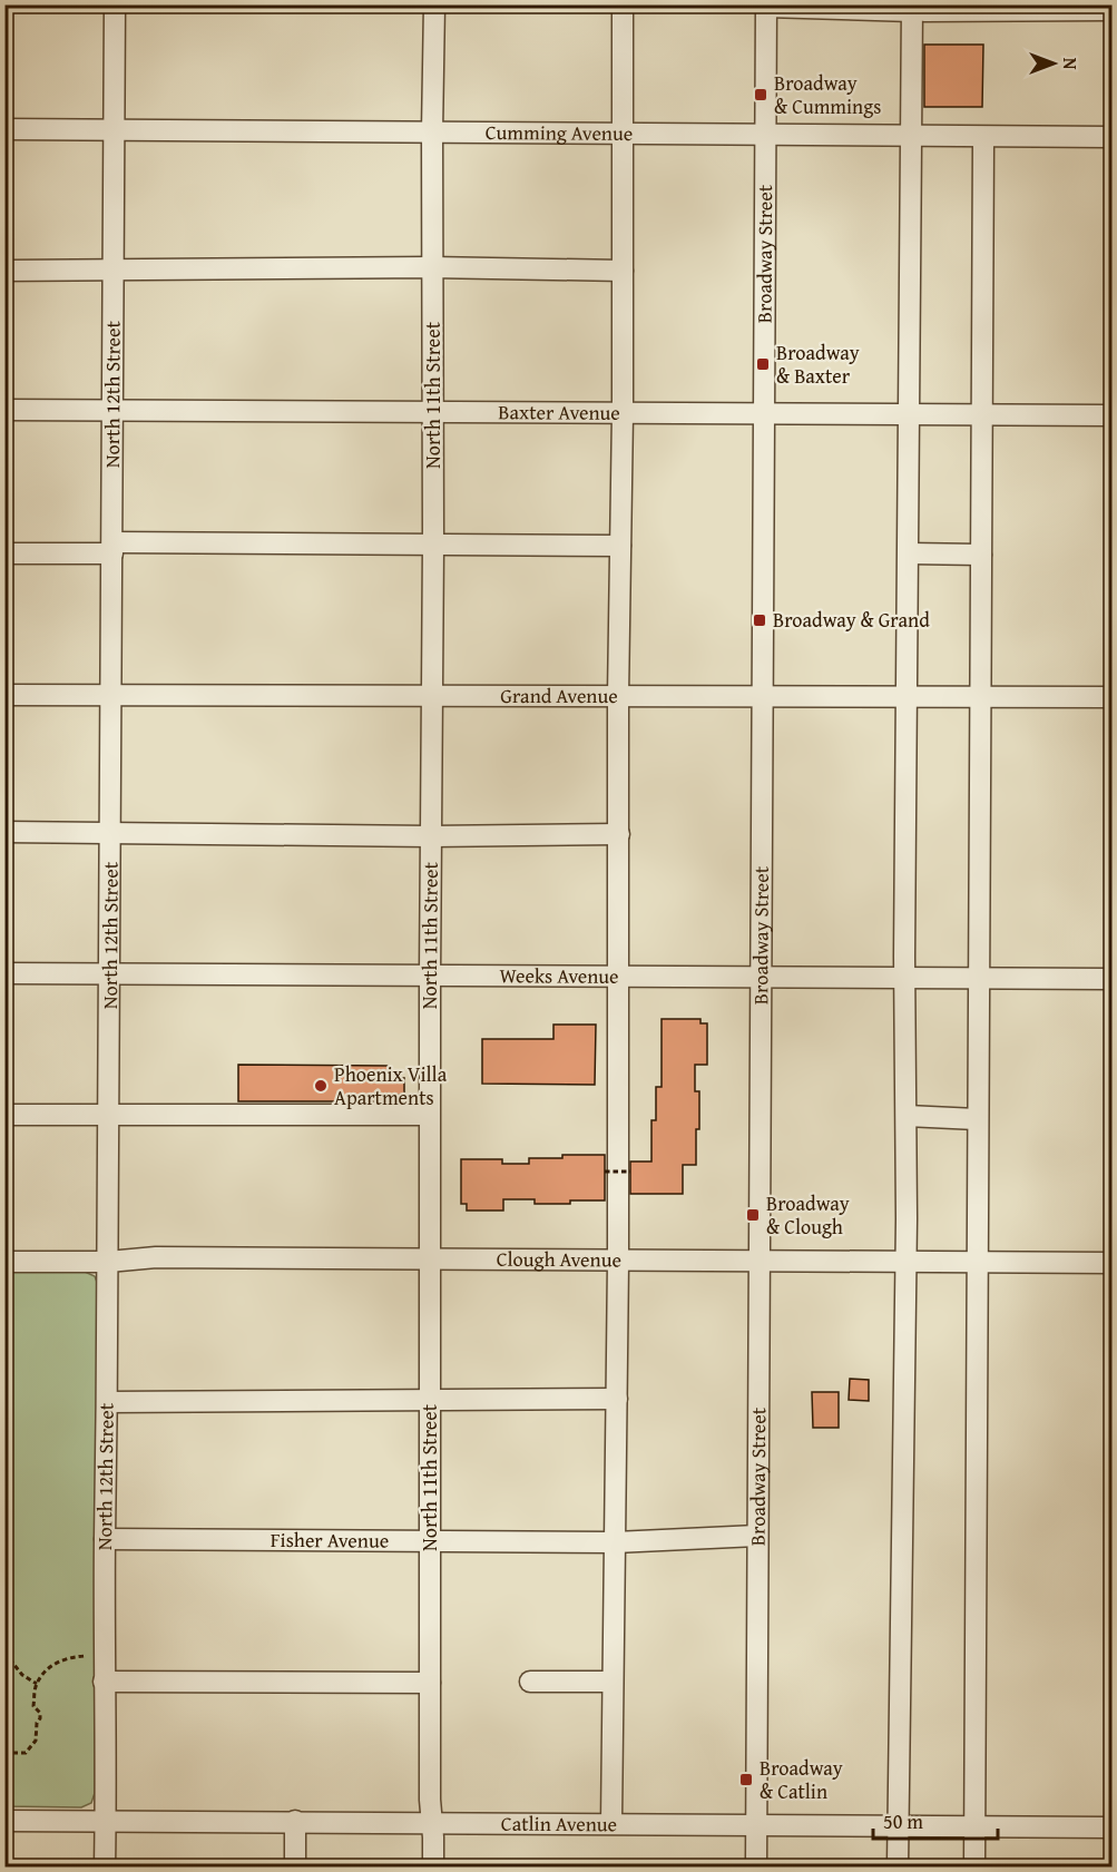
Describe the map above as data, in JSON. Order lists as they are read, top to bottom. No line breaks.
{"streets":{"street":["Cumming Avenue","Broadway Street","North 12th Street","North 11th Street","Baxter Avenue","Grand Avenue","Weeks Avenue","Clough Avenue","Fisher Avenue","Catlin Avenue"]},"crossings":[["Cumming Avenue","Broadway Street"],["Cumming Avenue","North 12th Street"],["Cumming Avenue","North 11th Street"],["Broadway Street","Baxter Avenue"],["Broadway Street","Grand Avenue"],["Broadway Street","Weeks Avenue"],["Broadway Street","Clough Avenue"],["Broadway Street","Fisher Avenue"],["Broadway Street","Catlin Avenue"],["North 12th Street","Baxter Avenue"],["North 12th Street","Grand Avenue"],["North 12th Street","Weeks Avenue"],["North 12th Street","Clough Avenue"],["North 12th Street","Fisher Avenue"],["North 12th Street","Catlin Avenue"],["North 11th Street","Baxter Avenue"],["North 11th Street","Grand Avenue"],["North 11th Street","Weeks Avenue"],["North 11th Street","Clough Avenue"],["North 11th Street","Fisher Avenue"],["North 11th Street","Catlin Avenue"]],"places":{"transit":["Broadway & Cummings","Broadway & Baxter","Broadway & Grand","Broadway & Clough","Broadway & Catlin"],"other":["Phoenix Villa Apartments"]},"scale_bar":"50 m","north":"right"}
